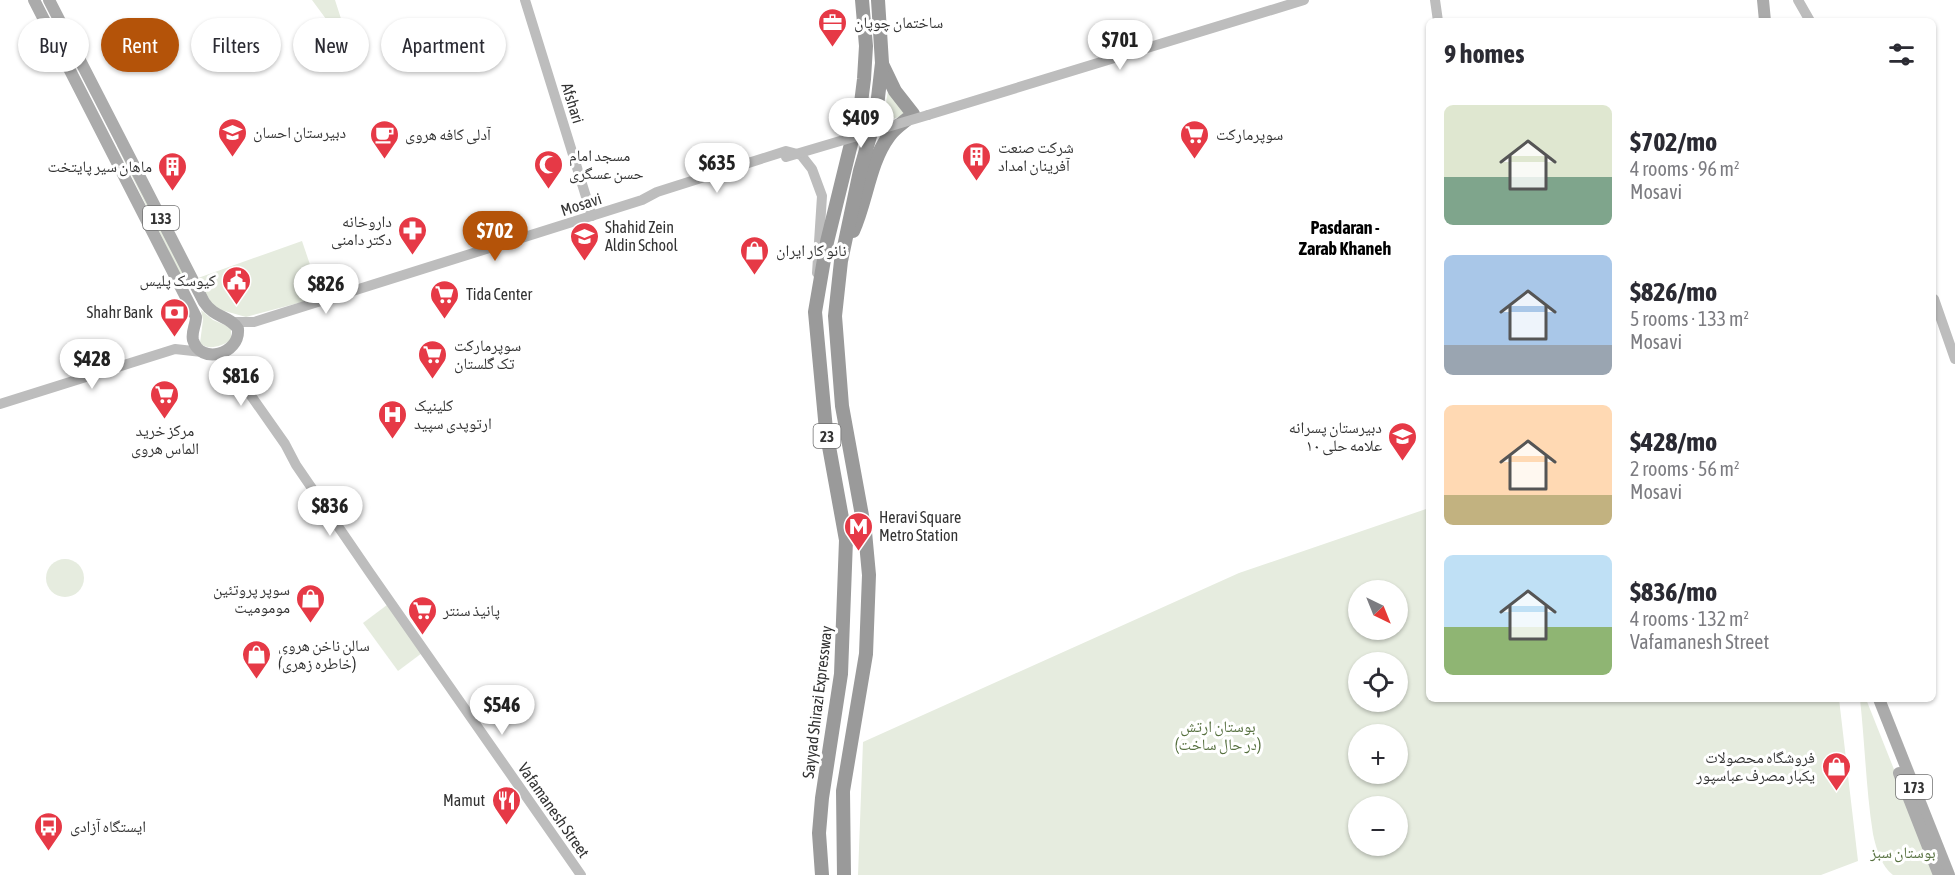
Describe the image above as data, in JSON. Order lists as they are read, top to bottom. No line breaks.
{"streets":{"highway":["23","Sayyad Shirazi Expressway"],"main road":["Afshari","Mosavi","133","173","Vafamanesh Street"]},"crossings":[["Afshari","Mosavi"],["Mosavi","133"]],"districts":["Pasdaran - Zarab Khaneh"],"parks":["بوستان ارتش (در حال ساخت)","بوستان سبز"],"places":{"office":["ساختمان چوپان"],"school or university":["دبیرستان احسان","Shahid Zein Aldin School","دبیرستان پسرانه علامه حلی ۱۰"],"cafe":["آدلی کافه هروی"],"supermarket":["سوپرمارکت","Tida Center","سوپرمارکت تک گلستان","مرکز خرید الماس هروی","پانیذ سنتر"],"building":["شرکت صنعت آفرینان امداد","ماهان سیر پایتخت"],"mosque":["مسجد امام حسن عسگری"],"pharmacy":["داروخانه دکتر دامنی"],"shop":["نانو کار ایران","سوپر پروتئین مومومیت","سالن ناخن هروی (خاطره زهری)","فروشگاه محصولات یکبار مصرف عباسپور"],"public building":["کیوسک پلیس"],"bank":["Shahr Bank"],"hospital":["کلینیک ارتوپدی سپید"],"metro station":["Heravi Square Metro Station"],"restaurant":["Mamut"],"bus stop":["ایستگاه آزادی"]},"north":"bottom right","page":{"chip":["Buy","Rent","Filters","New","Apartment"],"heading":"9 homes","price":["$701","$409","$635","$702","$826","$428","$816","$836","$546"],"list":[{"name":"$702/mo","note":"4 rooms · 96 m² · Mosavi"},{"name":"$826/mo","note":"5 rooms · 133 m² · Mosavi"},{"name":"$428/mo","note":"2 rooms · 56 m² · Mosavi"},{"name":"$836/mo","note":"4 rooms · 132 m² · Vafamanesh Street"}],"map_buttons":["+","−"]}}
